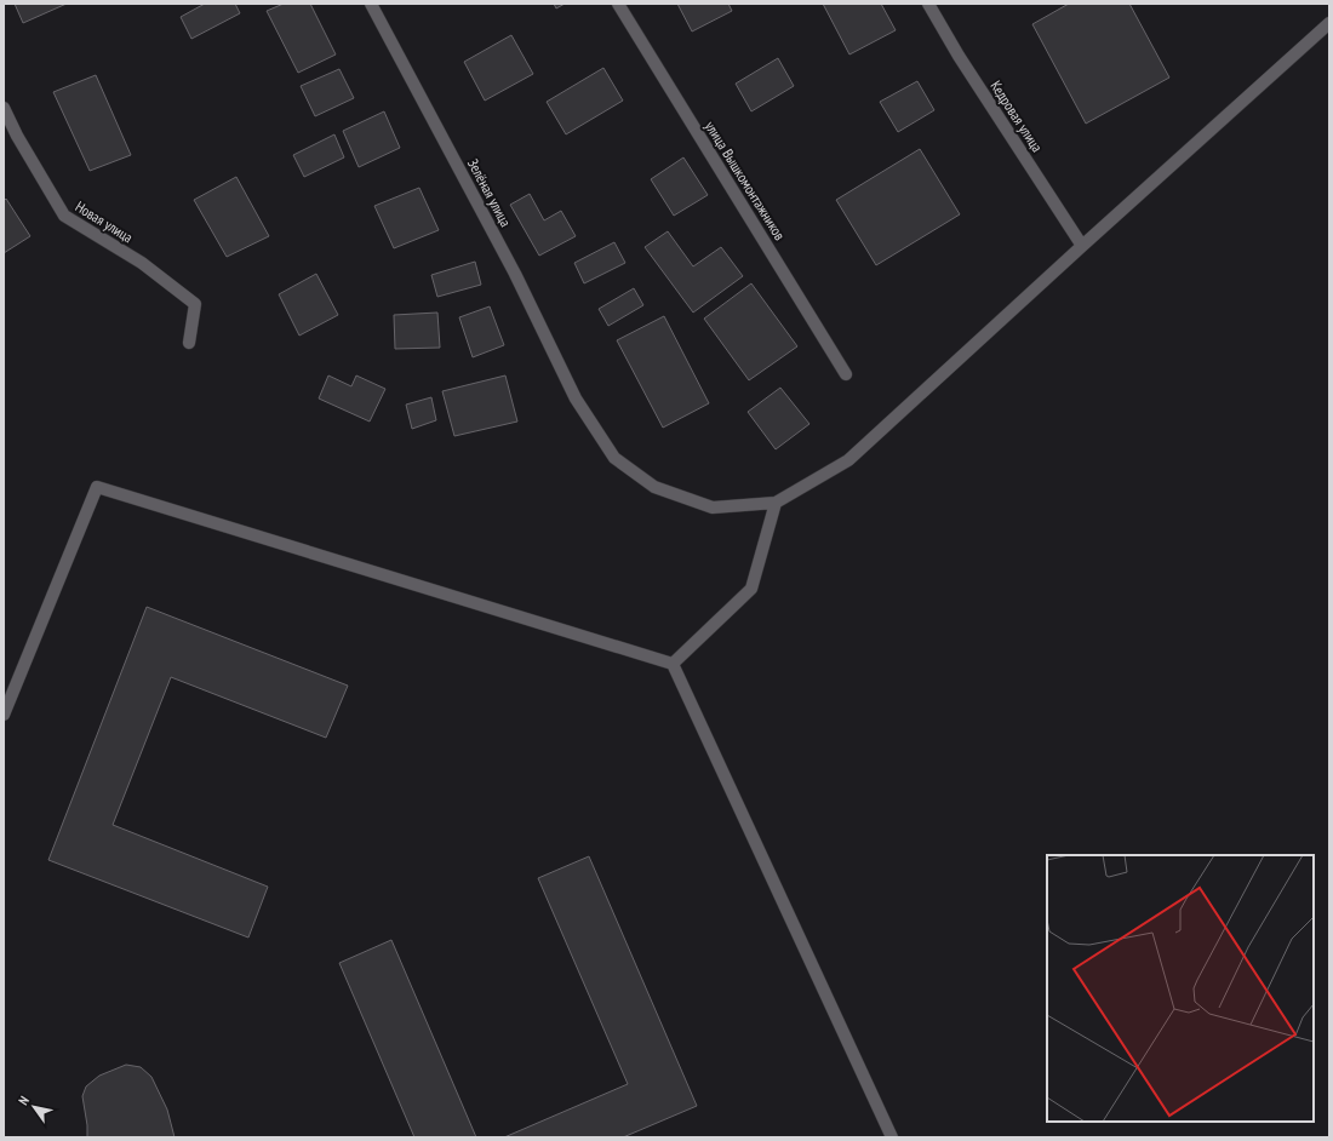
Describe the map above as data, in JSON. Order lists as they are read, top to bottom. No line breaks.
{"streets":{"street":["Кедровая улица","улица Вышкомонтажников","Зелёная улица","Новая улица"]},"north":"top left"}
